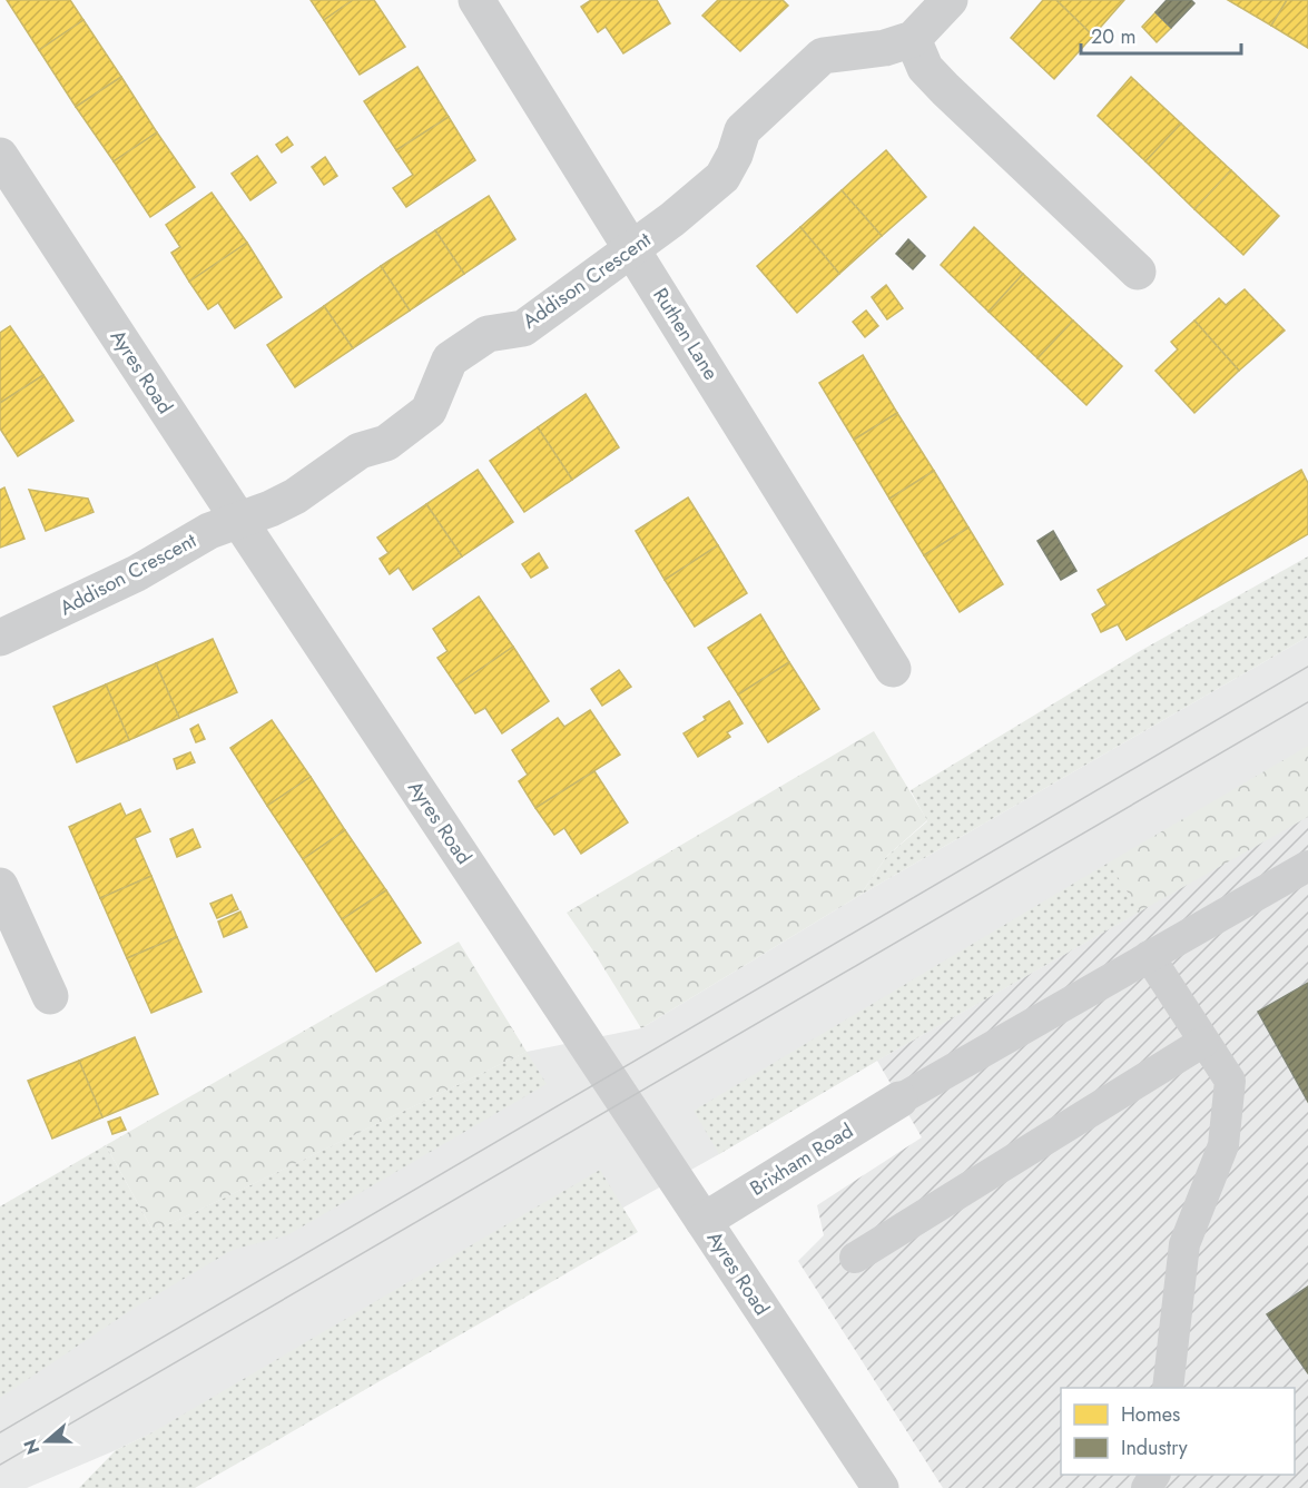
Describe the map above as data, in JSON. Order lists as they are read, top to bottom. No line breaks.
{"streets":{"street":["Addison Crescent","Ruthen Lane","Ayres Road","Brixham Road"]},"crossings":[["Addison Crescent","Ruthen Lane"],["Addison Crescent","Ayres Road"],["Ayres Road","Brixham Road"]],"legend":["Homes","Industry"],"scale_bar":"20 m","north":"left"}
